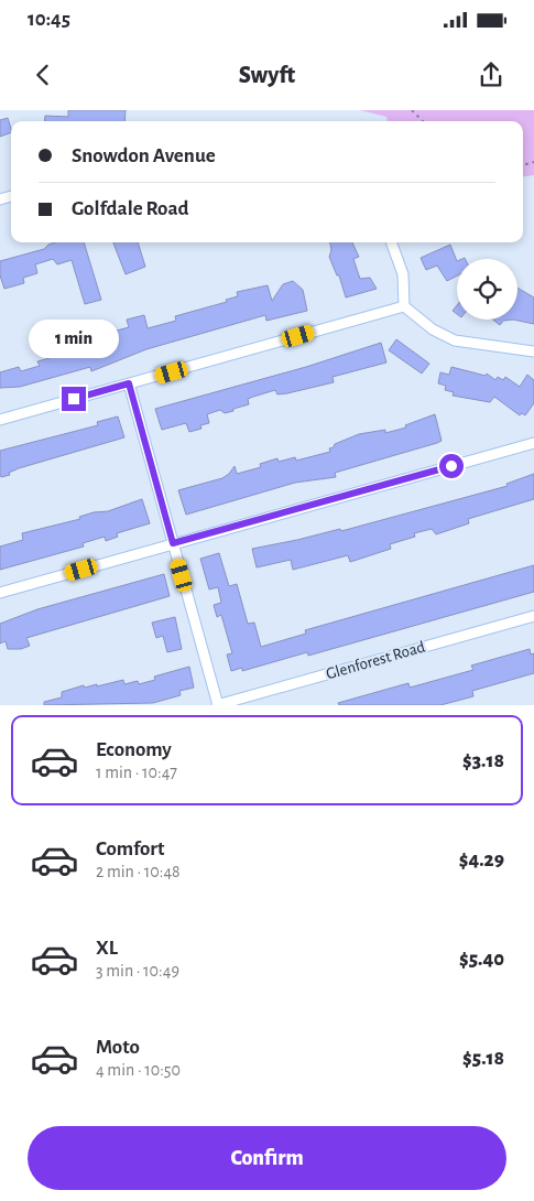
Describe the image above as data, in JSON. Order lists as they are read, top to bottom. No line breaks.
{"streets":{"street":["Glenforest Road"]},"page":{"status":"10:45","header":"Swyft","banner":["Snowdon Avenue","Golfdale Road"],"bubble":"1 min","list":[{"name":"Economy","note":"1 min · 10:47","value":"$3.18"},{"name":"Comfort","note":"2 min · 10:48","value":"$4.29"},{"name":"XL","note":"3 min · 10:49","value":"$5.40"},{"name":"Moto","note":"4 min · 10:50","value":"$5.18"}],"buttons":"Confirm"}}
